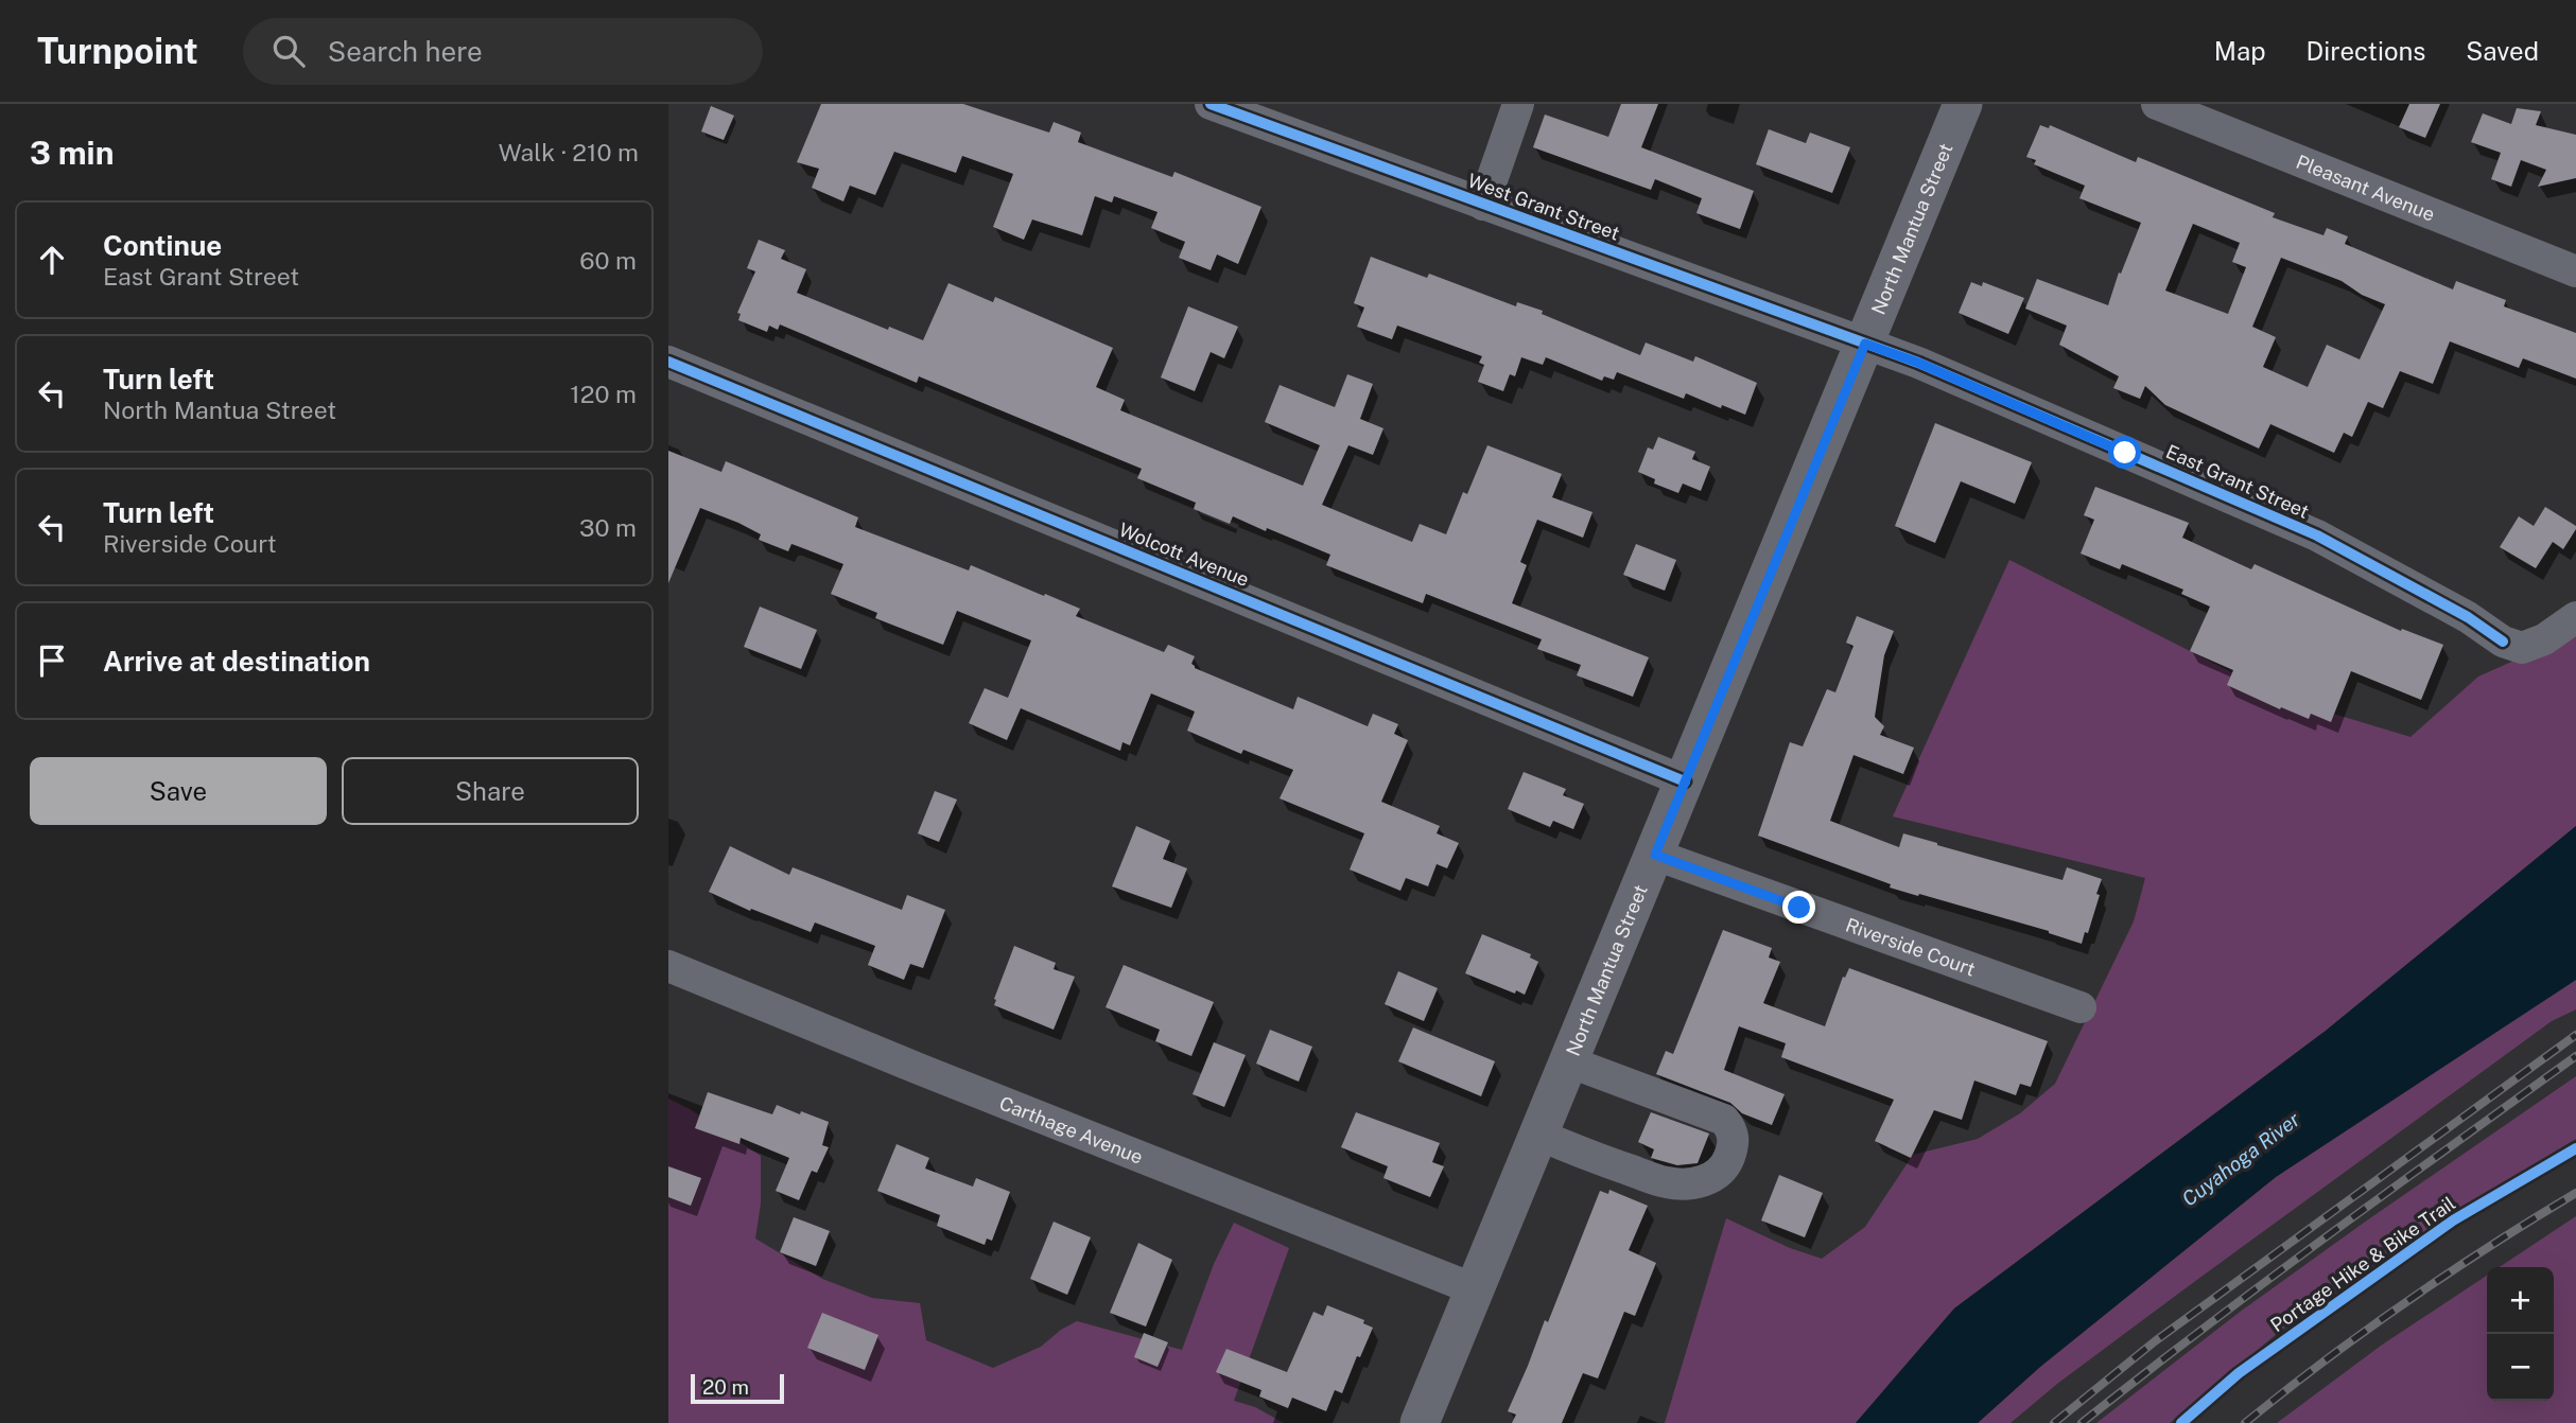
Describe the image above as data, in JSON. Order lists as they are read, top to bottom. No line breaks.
{"streets":{"main road":["North Mantua Street"],"street":["Pleasant Avenue","West Grant Street","East Grant Street","Wolcott Avenue","Riverside Court","Carthage Avenue"],"cycle path":["Portage Hike & Bike Trail"]},"crossings":[["West Grant Street","North Mantua Street"],["West Grant Street","East Grant Street"],["North Mantua Street","East Grant Street"],["North Mantua Street","Wolcott Avenue"],["North Mantua Street","Riverside Court"],["North Mantua Street","Carthage Avenue"]],"water":["Cuyahoga River"],"scale_bar":"20 m","page":{"header":"Turnpoint","search":"Search here","nav":["Map","Directions","Saved"],"heading":["3 min","Walk · 210 m"],"list":[["Continue","East Grant Street","60 m"],["Turn left","North Mantua Street","120 m"],["Turn left","Riverside Court","30 m"],"Arrive at destination"],"buttons":["Save","Share"],"map_buttons":["+","−"],"scale":"20 m"}}
